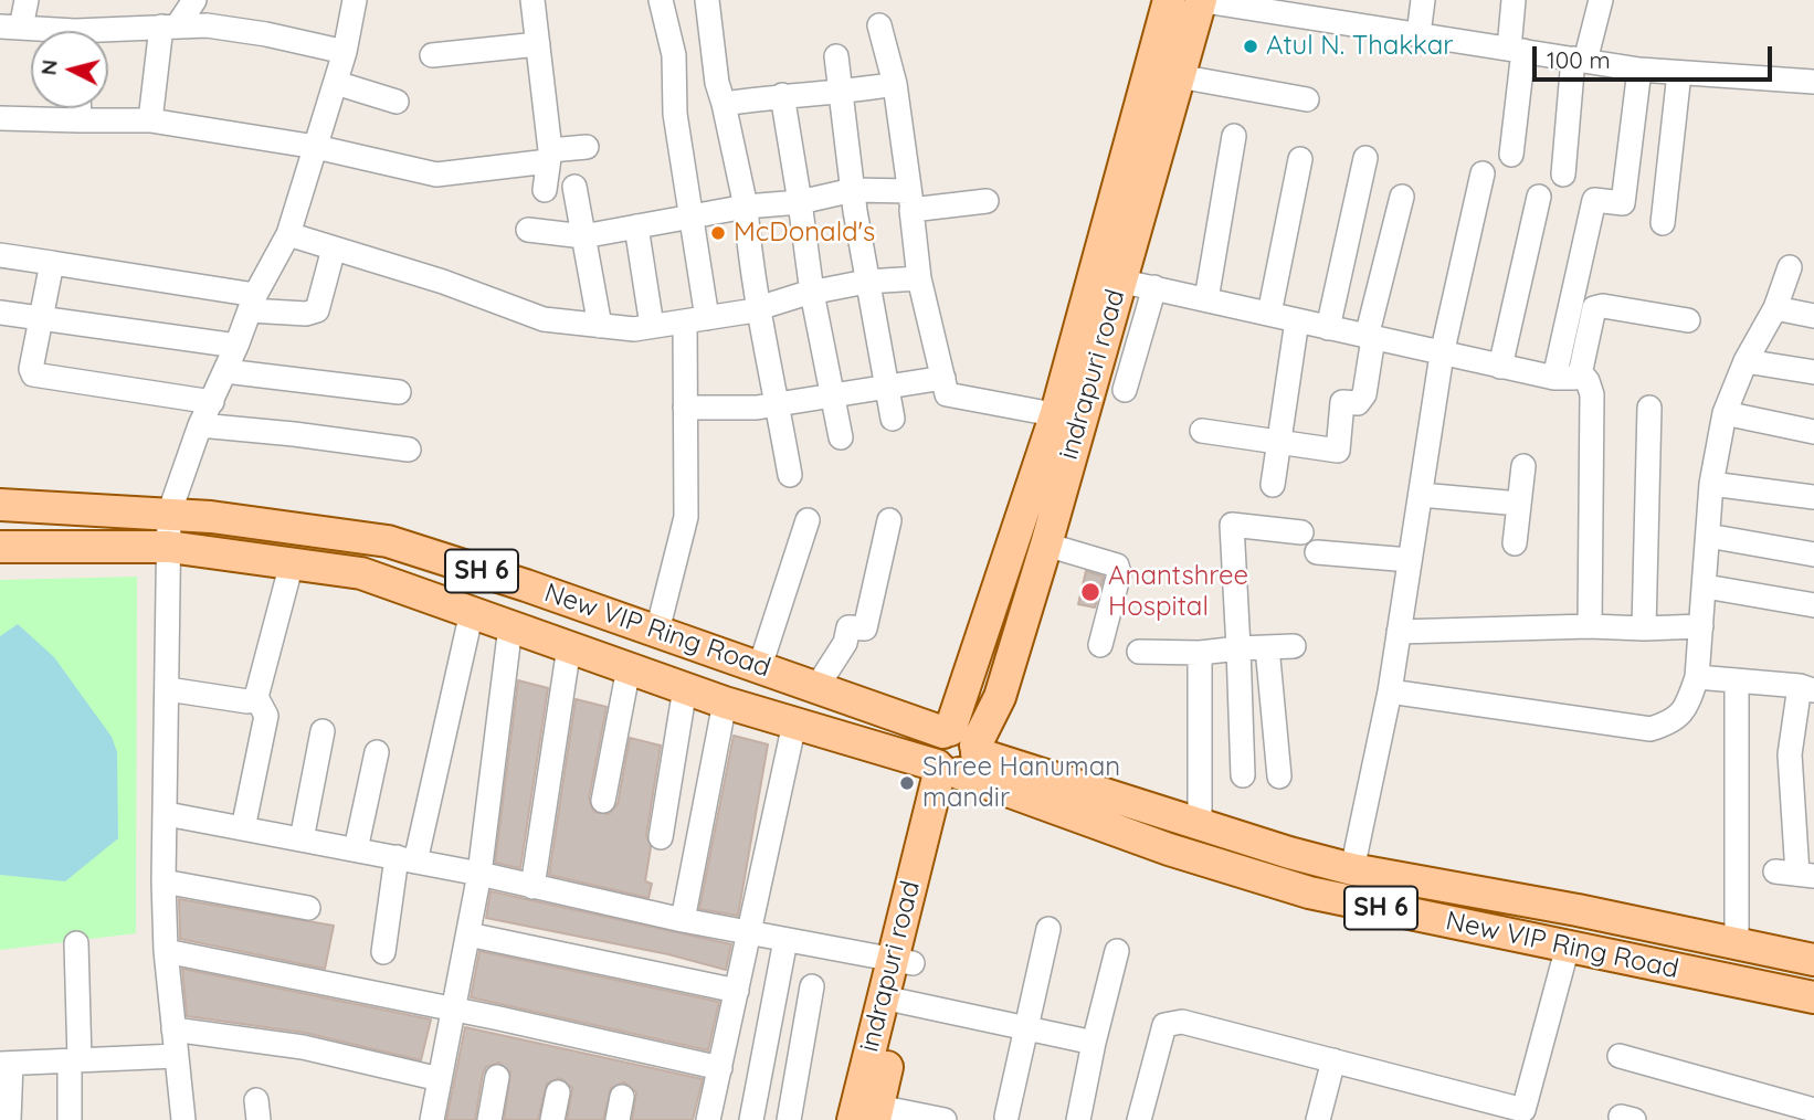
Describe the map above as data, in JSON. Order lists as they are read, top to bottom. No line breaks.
{"streets":{"main road":["indrapuri road","SH 6","New VIP Ring Road"]},"crossings":[["indrapuri road","New VIP Ring Road"]],"places":["Atul N. Thakkar","McDonald's","Anantshree Hospital","Shree Hanuman mandir"],"scale_bar":"100 m","north":"left"}
